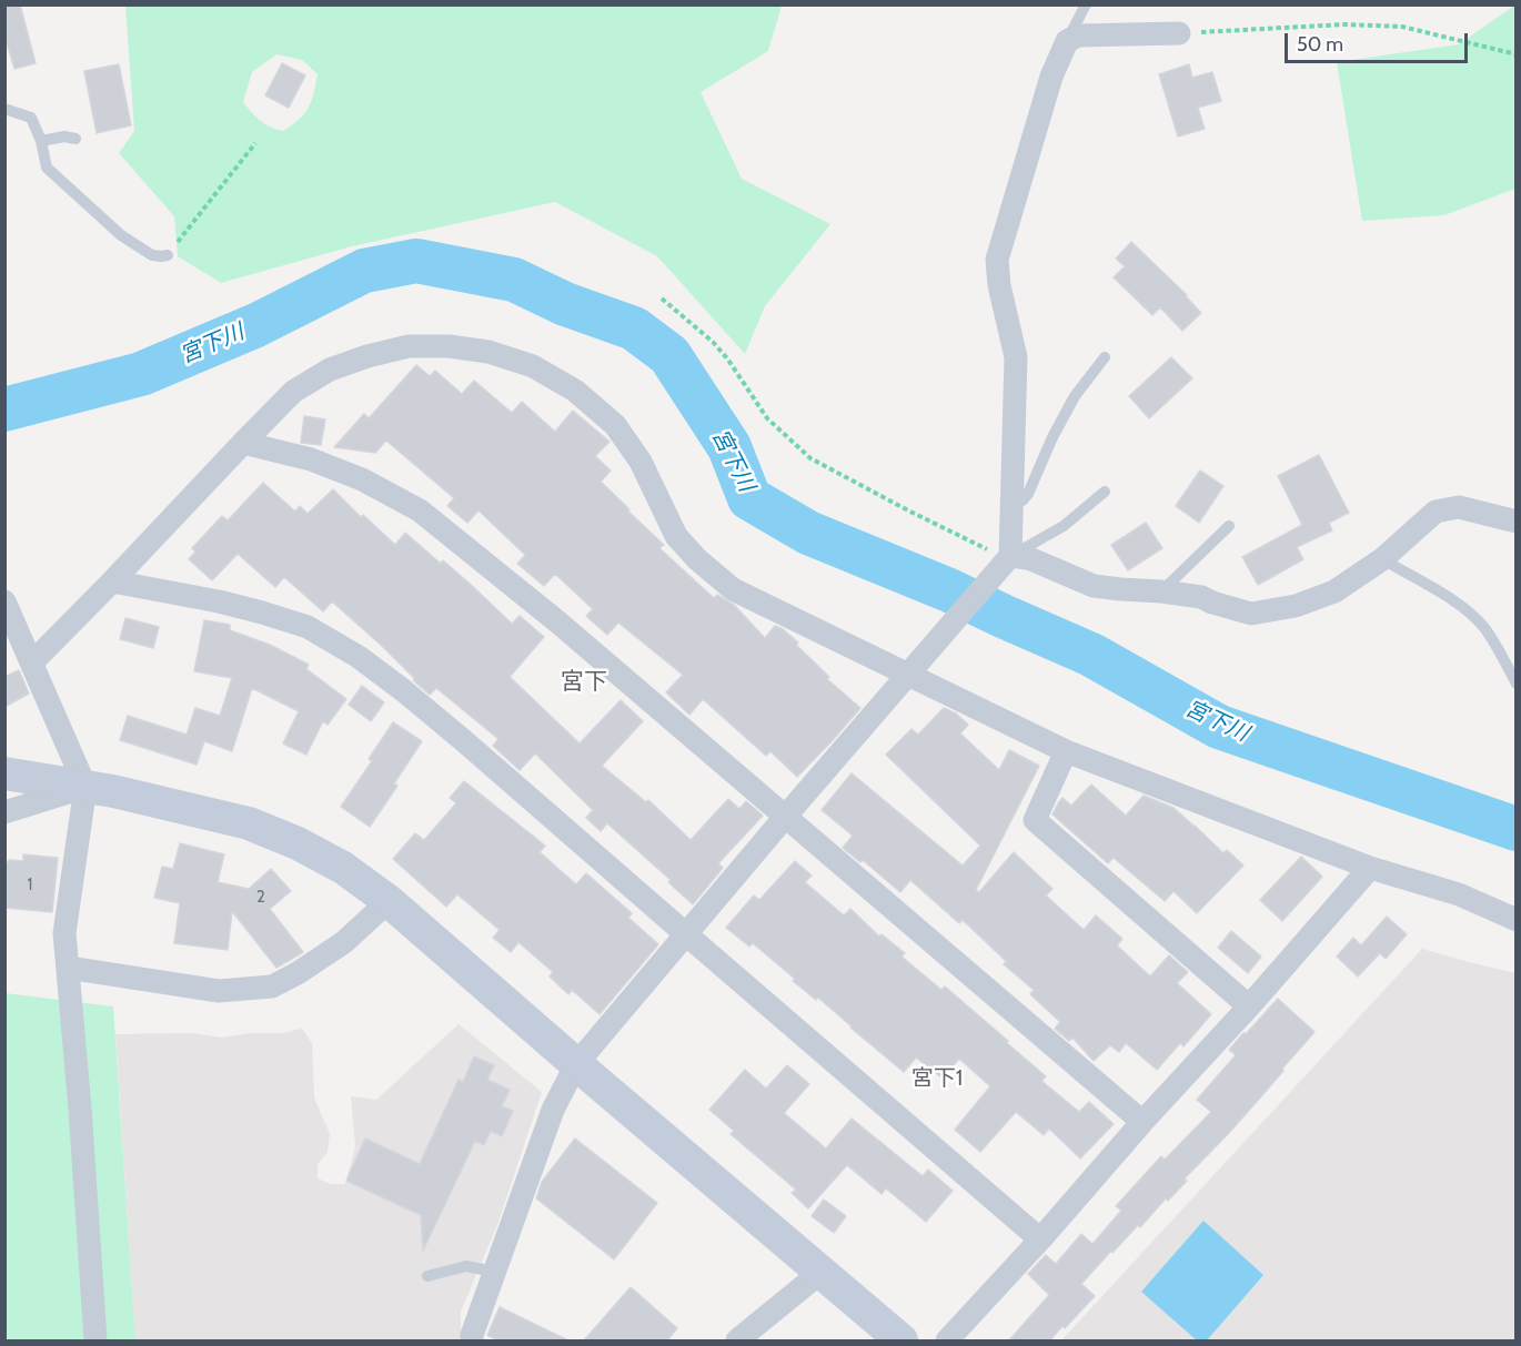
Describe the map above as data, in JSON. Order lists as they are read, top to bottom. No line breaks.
{"districts":["宮下","宮下1"],"water":["宮下川"],"house_numbers":["1","2"],"scale_bar":"50 m"}
